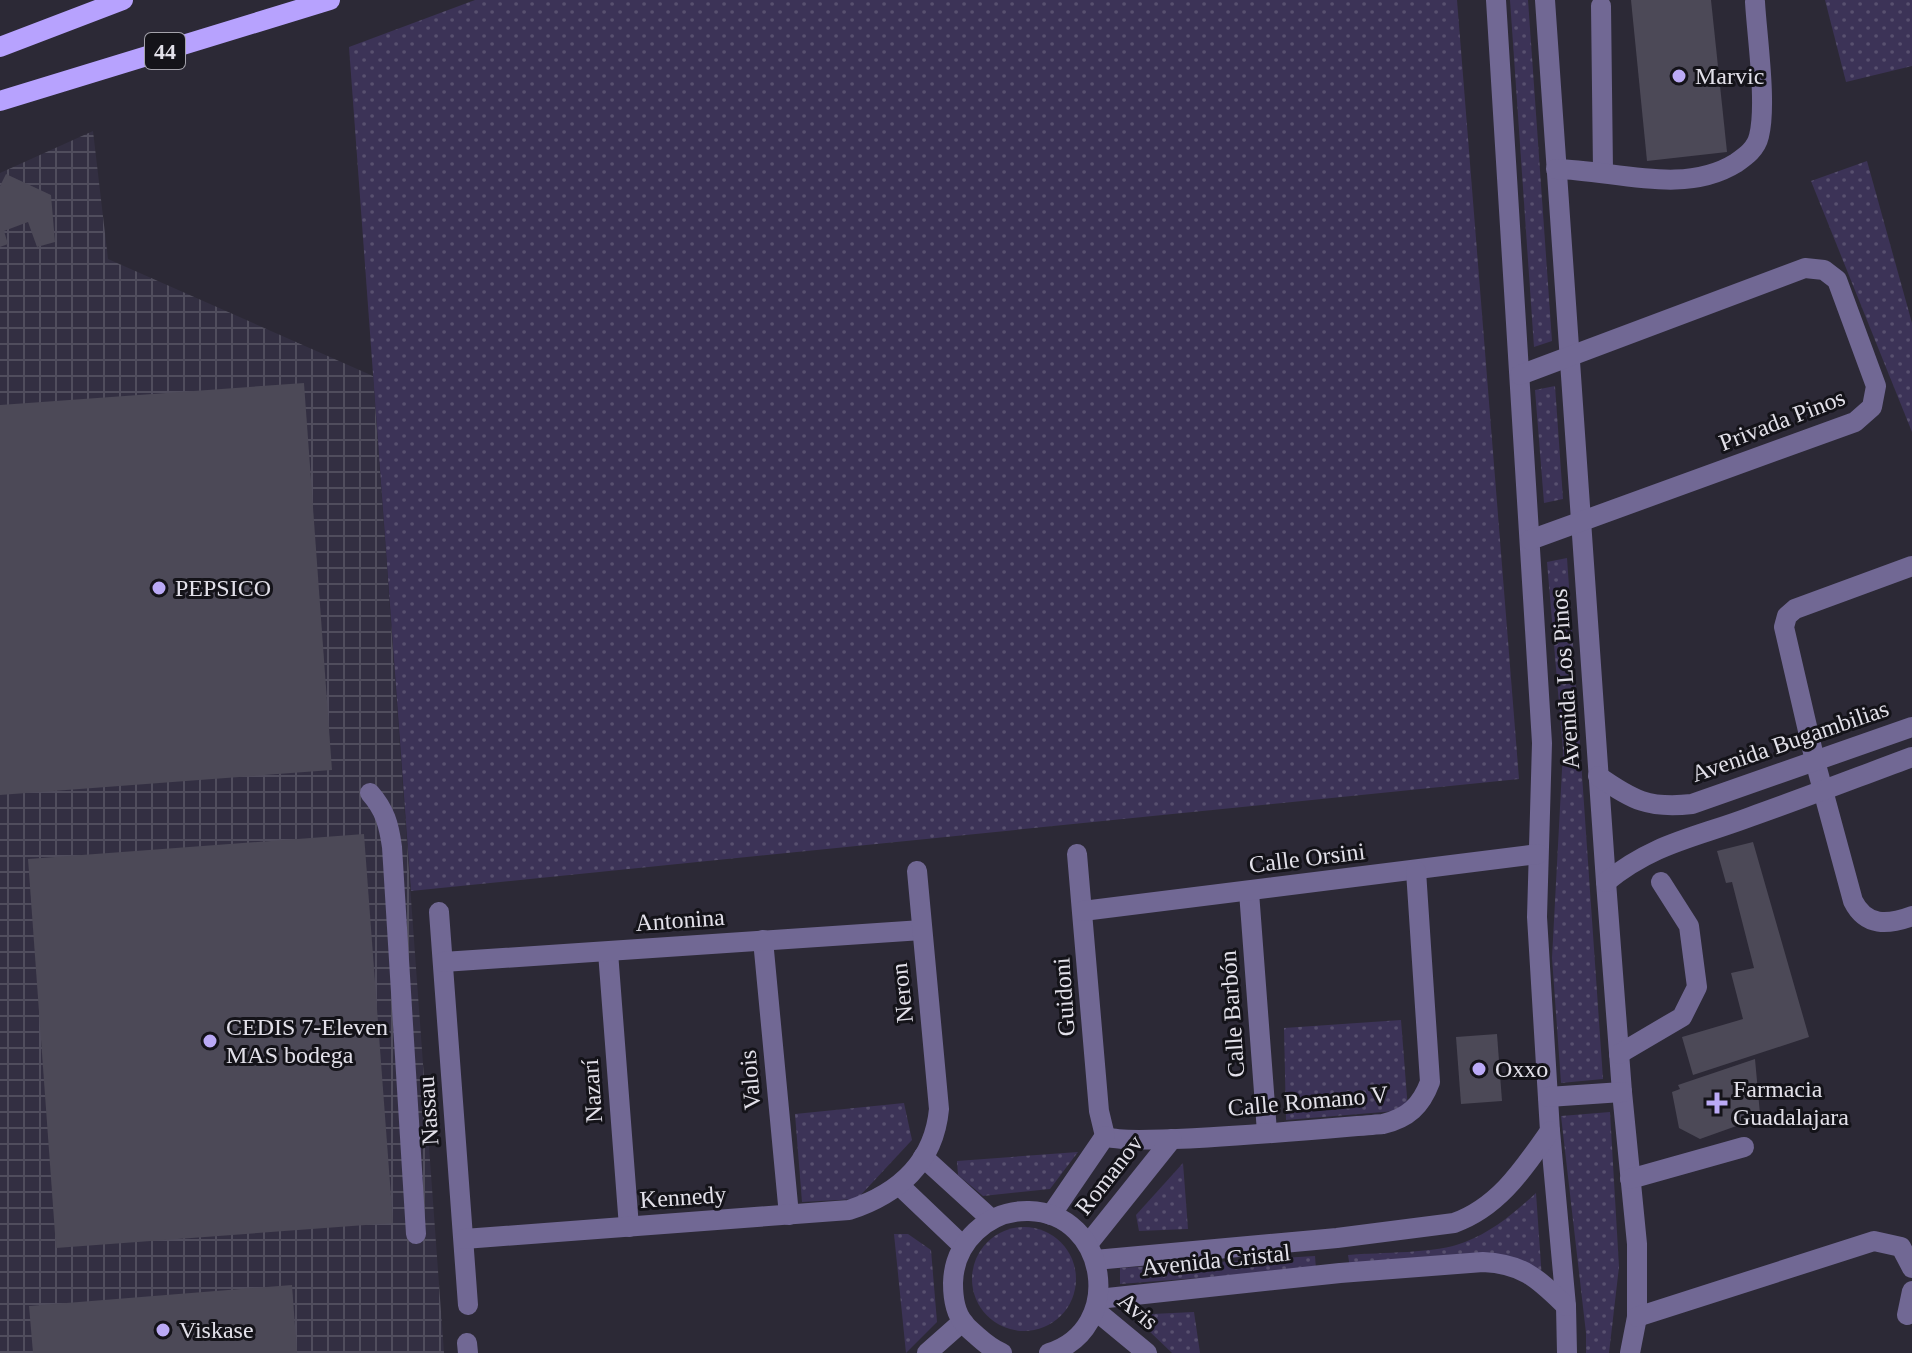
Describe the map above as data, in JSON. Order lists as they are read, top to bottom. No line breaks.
{"streets":{"main road":["44"],"street":["Privada Pinos","Avenida Los Pinos","Avenida Bugambilias","Calle Orsini","Antonina","Neron","Guidoni","Calle Barbón","Valois","Nazarí","Calle Romano V","Nassau","Romanov","Kennedy","Avenida Cristal","Avis"]},"crossings":[["Privada Pinos","Avenida Los Pinos"],["Avenida Los Pinos","Avenida Bugambilias"],["Avenida Los Pinos","Calle Orsini"],["Avenida Los Pinos","Avenida Cristal"],["Calle Orsini","Guidoni"],["Calle Orsini","Calle Barbón"],["Calle Orsini","Calle Romano V"],["Antonina","Neron"],["Antonina","Valois"],["Antonina","Nazarí"],["Antonina","Nassau"],["Neron","Kennedy"],["Guidoni","Calle Romano V"],["Guidoni","Romanov"],["Calle Barbón","Calle Romano V"],["Valois","Kennedy"],["Nazarí","Kennedy"],["Calle Romano V","Romanov"],["Nassau","Kennedy"],["Romanov","Avenida Cristal"],["Avenida Cristal","Avis"]],"places":{"other":["Marvic","PEPSICO","CEDIS 7-Eleven MAS bodega","Oxxo","Viskase"],"health":["Farmacia Guadalajara"]}}
